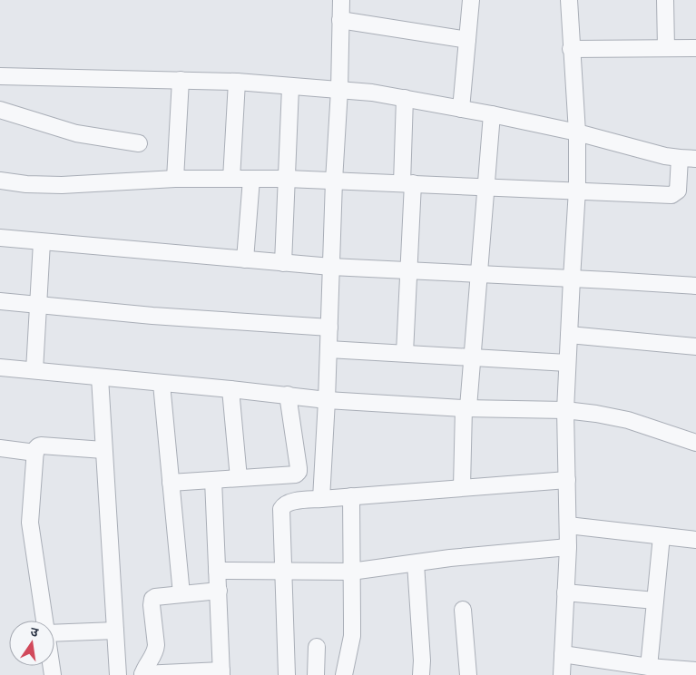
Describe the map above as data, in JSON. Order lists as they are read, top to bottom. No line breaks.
{"north":"top"}
